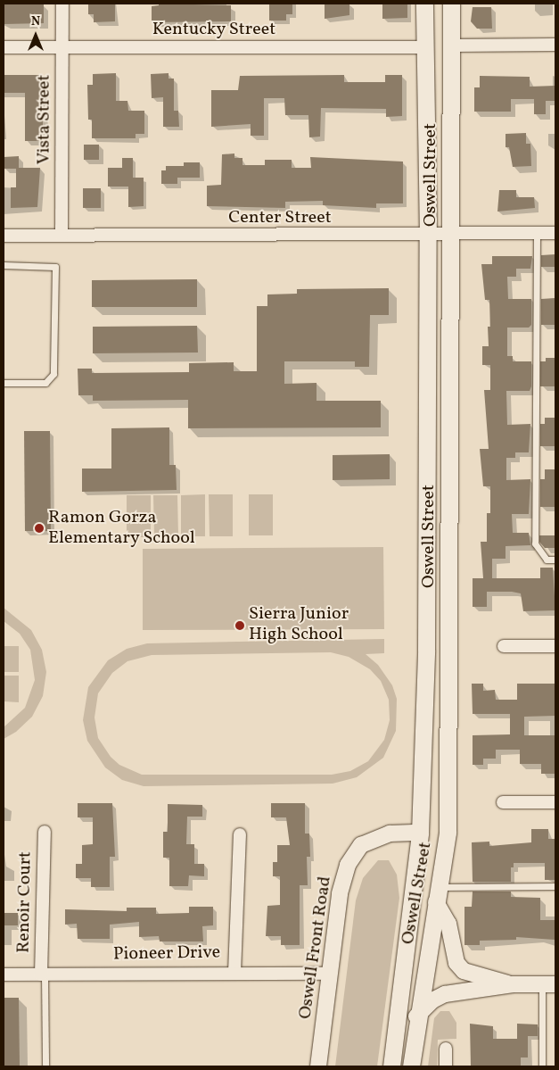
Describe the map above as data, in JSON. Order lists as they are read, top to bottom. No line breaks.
{"streets":{"main road":["Oswell Street"],"street":["Kentucky Street","Vista Street","Center Street","Renoir Court","Oswell Front Road","Pioneer Drive"]},"crossings":[["Kentucky Street","Vista Street"],["Kentucky Street","Oswell Street"],["Vista Street","Center Street"],["Oswell Street","Center Street"],["Oswell Street","Oswell Front Road"],["Renoir Court","Pioneer Drive"],["Oswell Front Road","Pioneer Drive"]],"places":["Ramon Gorza Elementary School","Sierra Junior High School"],"north":"top"}
